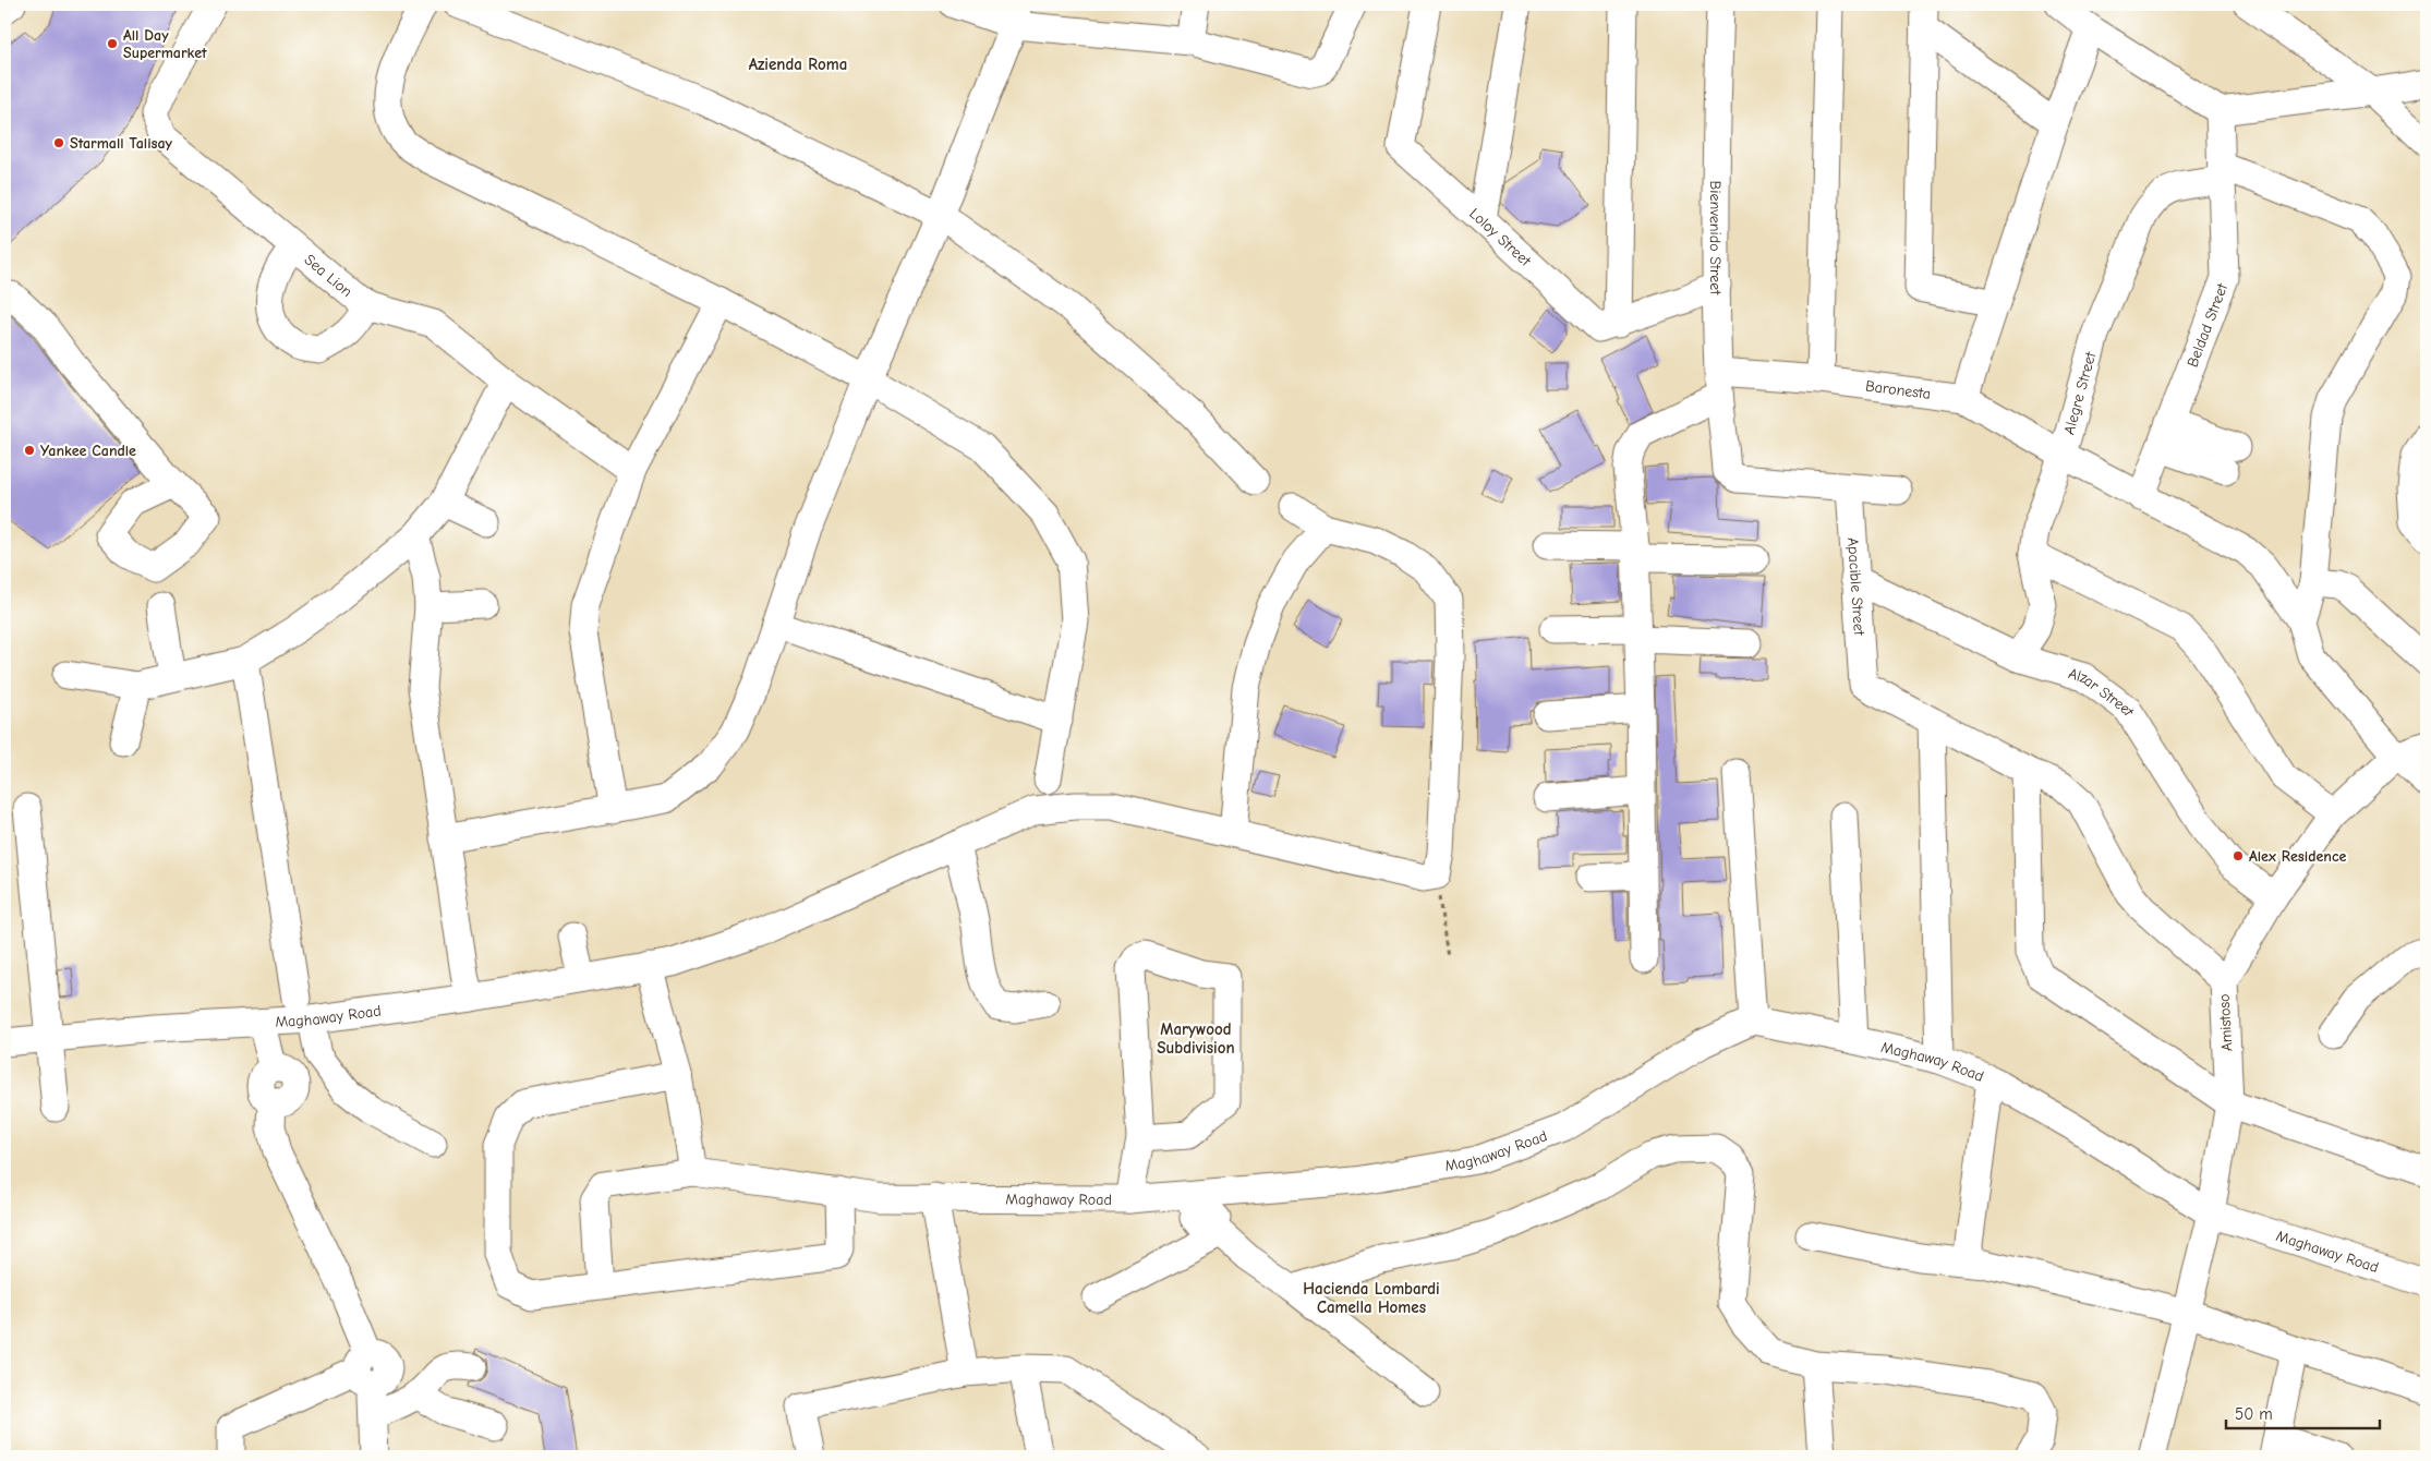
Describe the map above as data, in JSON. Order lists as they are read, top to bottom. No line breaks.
{"streets":{"street":["Loloy Street","Bienvenido Street","Sea Lion","Beldad Street","Baronesta","Alegre Street","Apacible Street","Alzar Street","Maghaway Road","Amistoso"]},"crossings":[["Bienvenido Street","Baronesta"],["Bienvenido Street","Apacible Street"],["Beldad Street","Baronesta"],["Beldad Street","Alegre Street"],["Baronesta","Alegre Street"],["Alegre Street","Alzar Street"],["Apacible Street","Alzar Street"],["Alzar Street","Amistoso"],["Maghaway Road","Amistoso"]],"districts":["Azienda Roma","Marywood Subdivision","Hacienda Lombardi Camella Homes"],"places":["All Day Supermarket","Starmall Talisay","Yankee Candle","Alex Residence"],"scale_bar":"50 m"}
